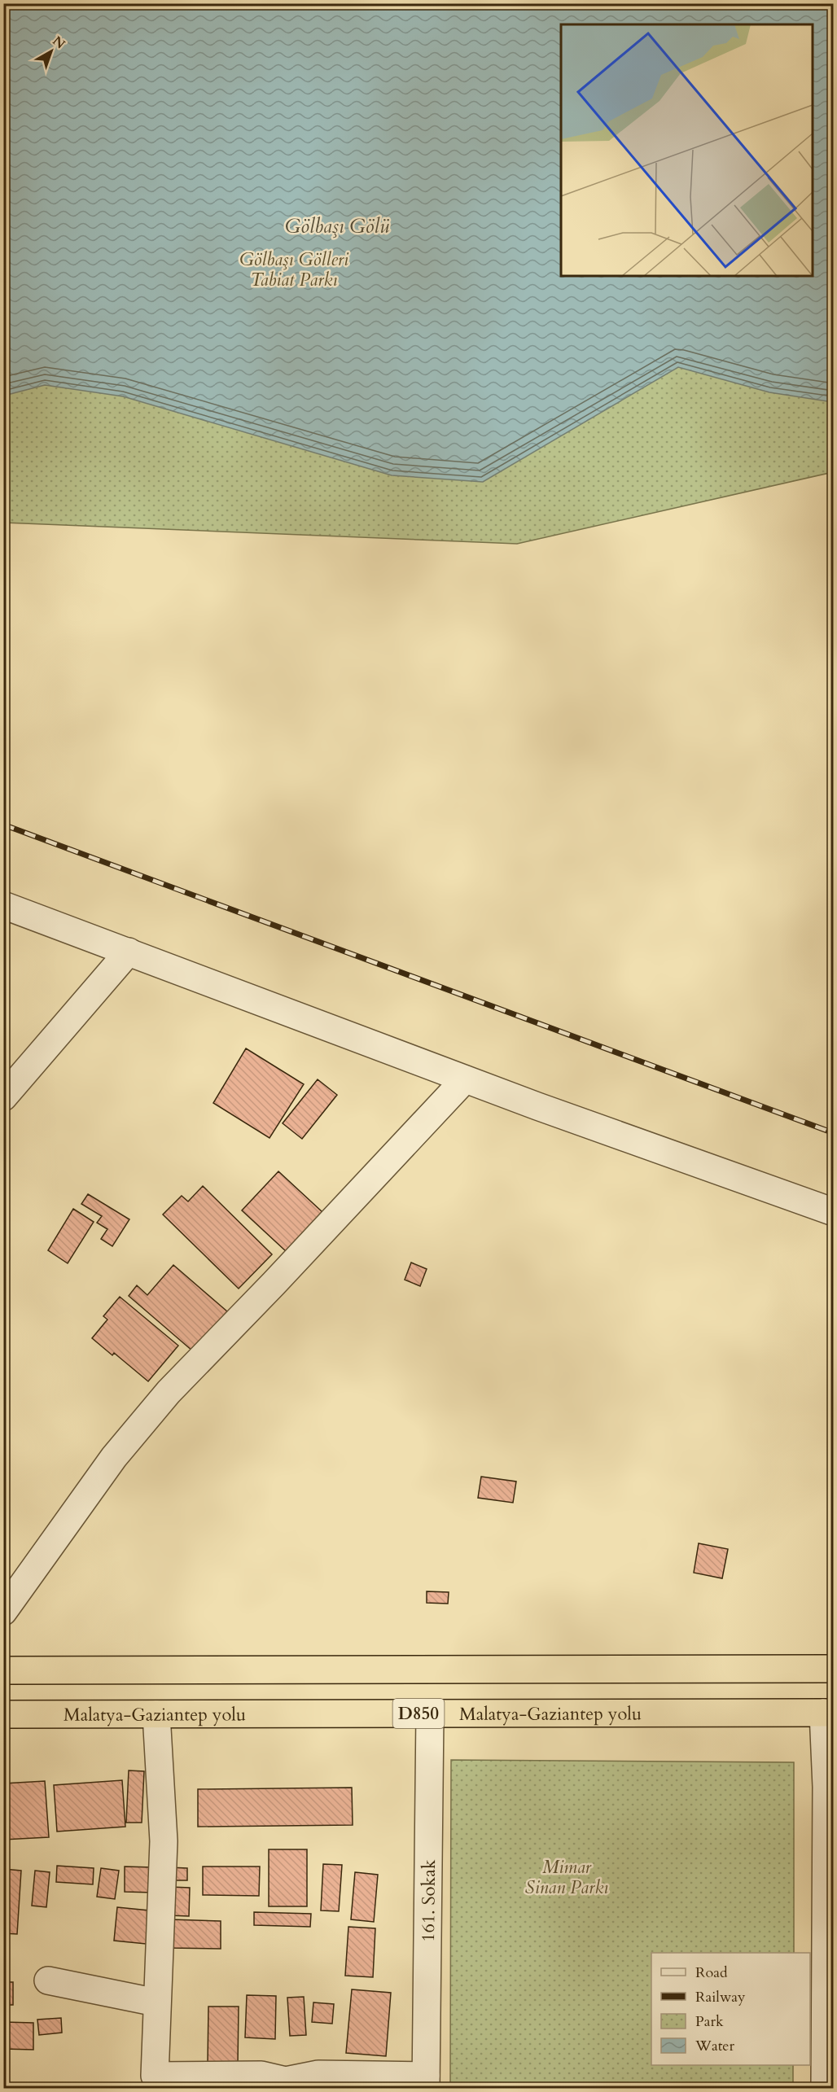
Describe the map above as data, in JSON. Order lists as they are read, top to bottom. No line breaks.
{"streets":{"highway":["Malatya-Gaziantep yolu","D850"],"street":["161. Sokak"]},"crossings":[["Malatya-Gaziantep yolu","161. Sokak"]],"water":["Gölbaşı Gölü"],"parks":["Gölbaşı Gölleri Tabiat Parkı","Mimar Sinan Parkı"],"legend":["Road","Railway","Park","Water"],"north":"top right"}
